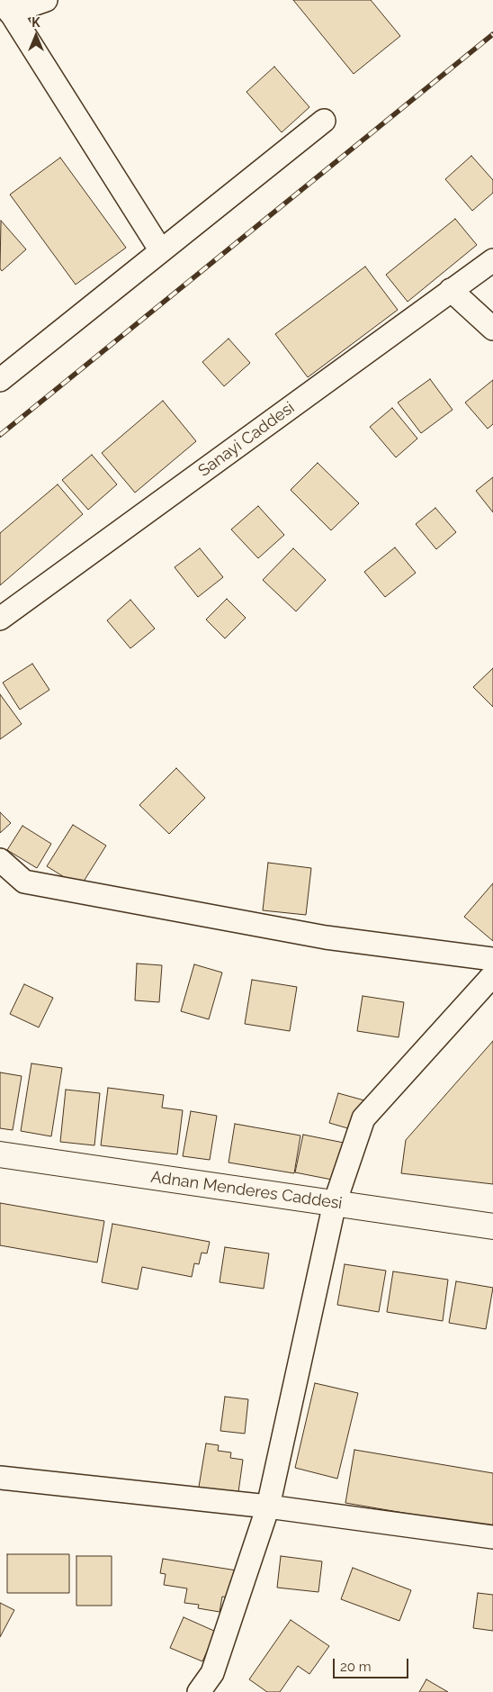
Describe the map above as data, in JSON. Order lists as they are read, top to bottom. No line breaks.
{"streets":{"street":["Sanayi Caddesi","Adnan Menderes Caddesi"]},"scale_bar":"20 m","north":"top"}
